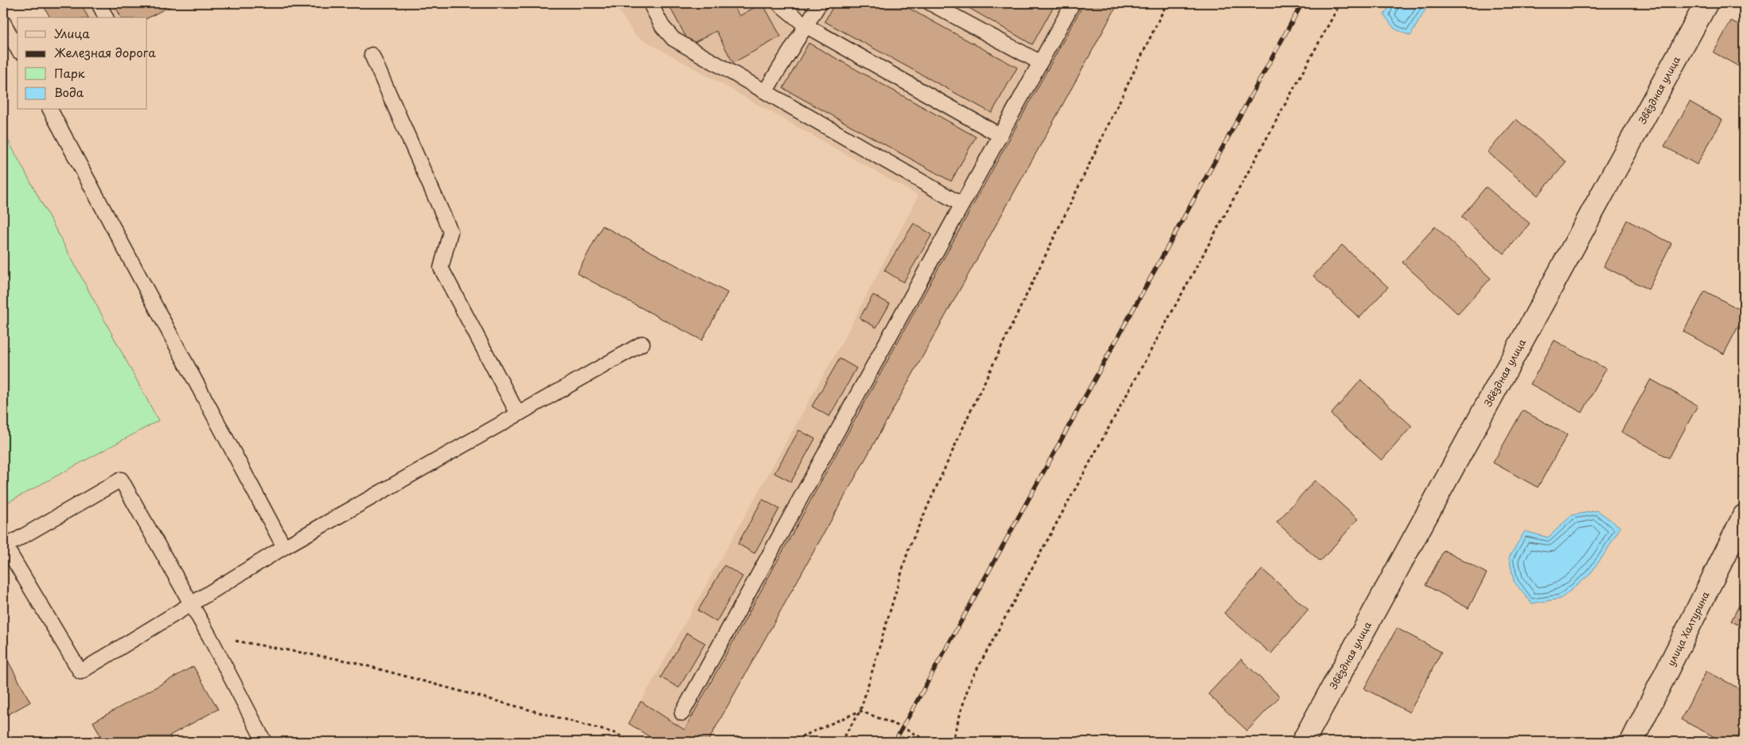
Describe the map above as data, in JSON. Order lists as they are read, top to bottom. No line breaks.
{"streets":{"street":["Звёздная улица","улица Халтурина"]},"legend":["Улица","Железная дорога","Парк","Вода"]}
